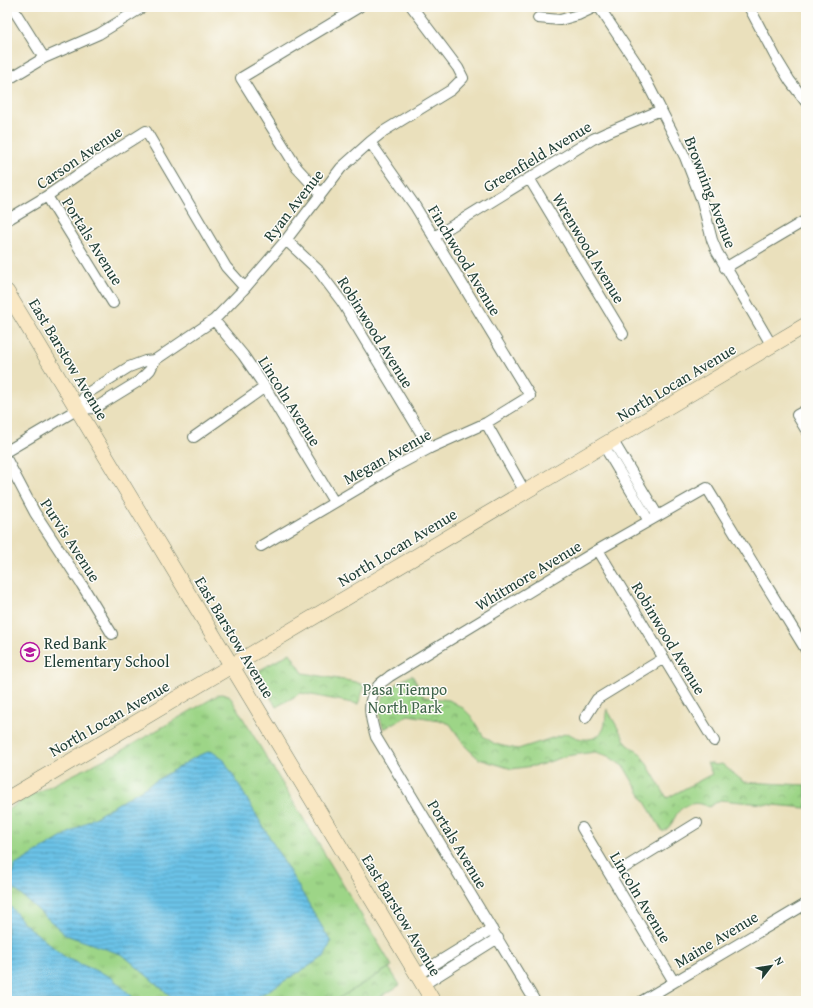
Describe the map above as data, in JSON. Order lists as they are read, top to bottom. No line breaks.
{"streets":{"street":["Greenfield Avenue","Carson Avenue","Browning Avenue","Ryan Avenue","Portals Avenue","Wrenwood Avenue","Finchwood Avenue","Robinwood Avenue","East Barstow Avenue","North Locan Avenue","Lincoln Avenue","Megan Avenue","Purvis Avenue","Whitmore Avenue","Maine Avenue"]},"crossings":[["Greenfield Avenue","Browning Avenue"],["Greenfield Avenue","Wrenwood Avenue"],["Greenfield Avenue","Finchwood Avenue"],["Carson Avenue","Ryan Avenue"],["Carson Avenue","Portals Avenue"],["Browning Avenue","North Locan Avenue"],["Ryan Avenue","Finchwood Avenue"],["Ryan Avenue","Robinwood Avenue"],["Ryan Avenue","East Barstow Avenue"],["Ryan Avenue","Lincoln Avenue"],["Portals Avenue","Whitmore Avenue"],["Finchwood Avenue","Megan Avenue"],["Robinwood Avenue","Megan Avenue"],["Robinwood Avenue","Whitmore Avenue"],["East Barstow Avenue","North Locan Avenue"],["Lincoln Avenue","Megan Avenue"],["Lincoln Avenue","Maine Avenue"]],"parks":["Pasa Tiempo North Park"],"places":{"school or university":["Red Bank Elementary School"]},"north":"top right"}
